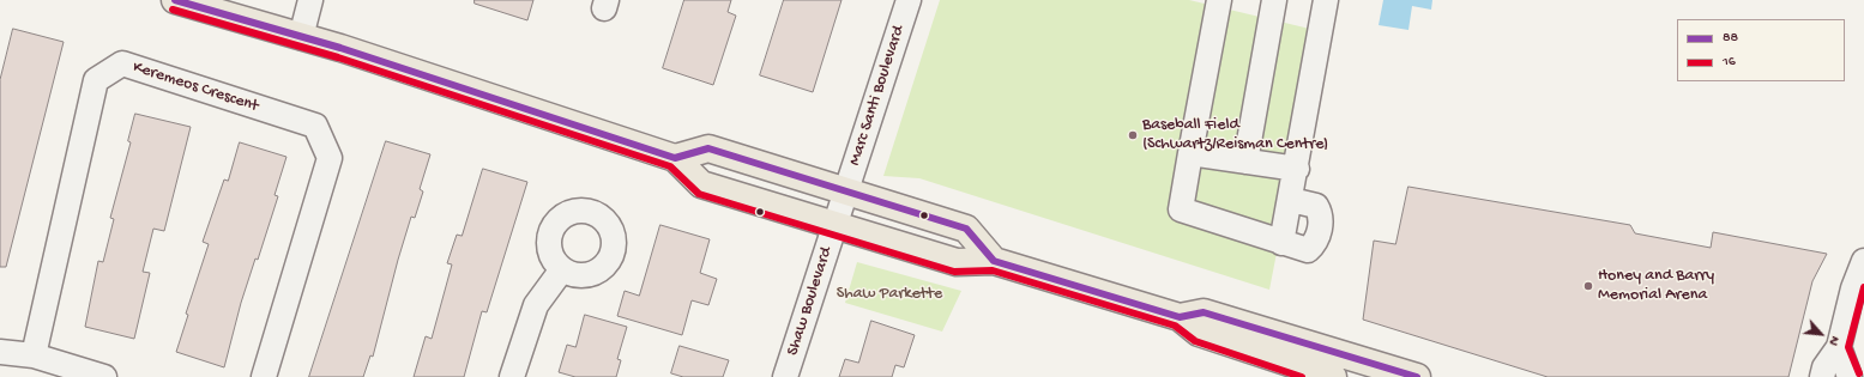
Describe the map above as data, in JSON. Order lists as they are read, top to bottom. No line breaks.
{"streets":{"street":["Keremeos Crescent","Marc Santi Boulevard","Shaw Boulevard"]},"crossings":[["Marc Santi Boulevard","Shaw Boulevard"]],"parks":["Shaw Parkette"],"places":["Baseball Field (Schwartz/Reisman Centre)","Honey and Barry Memorial Arena"],"lines":["transit line 88","transit line 16"],"legend":["88","16"],"north":"bottom right"}
